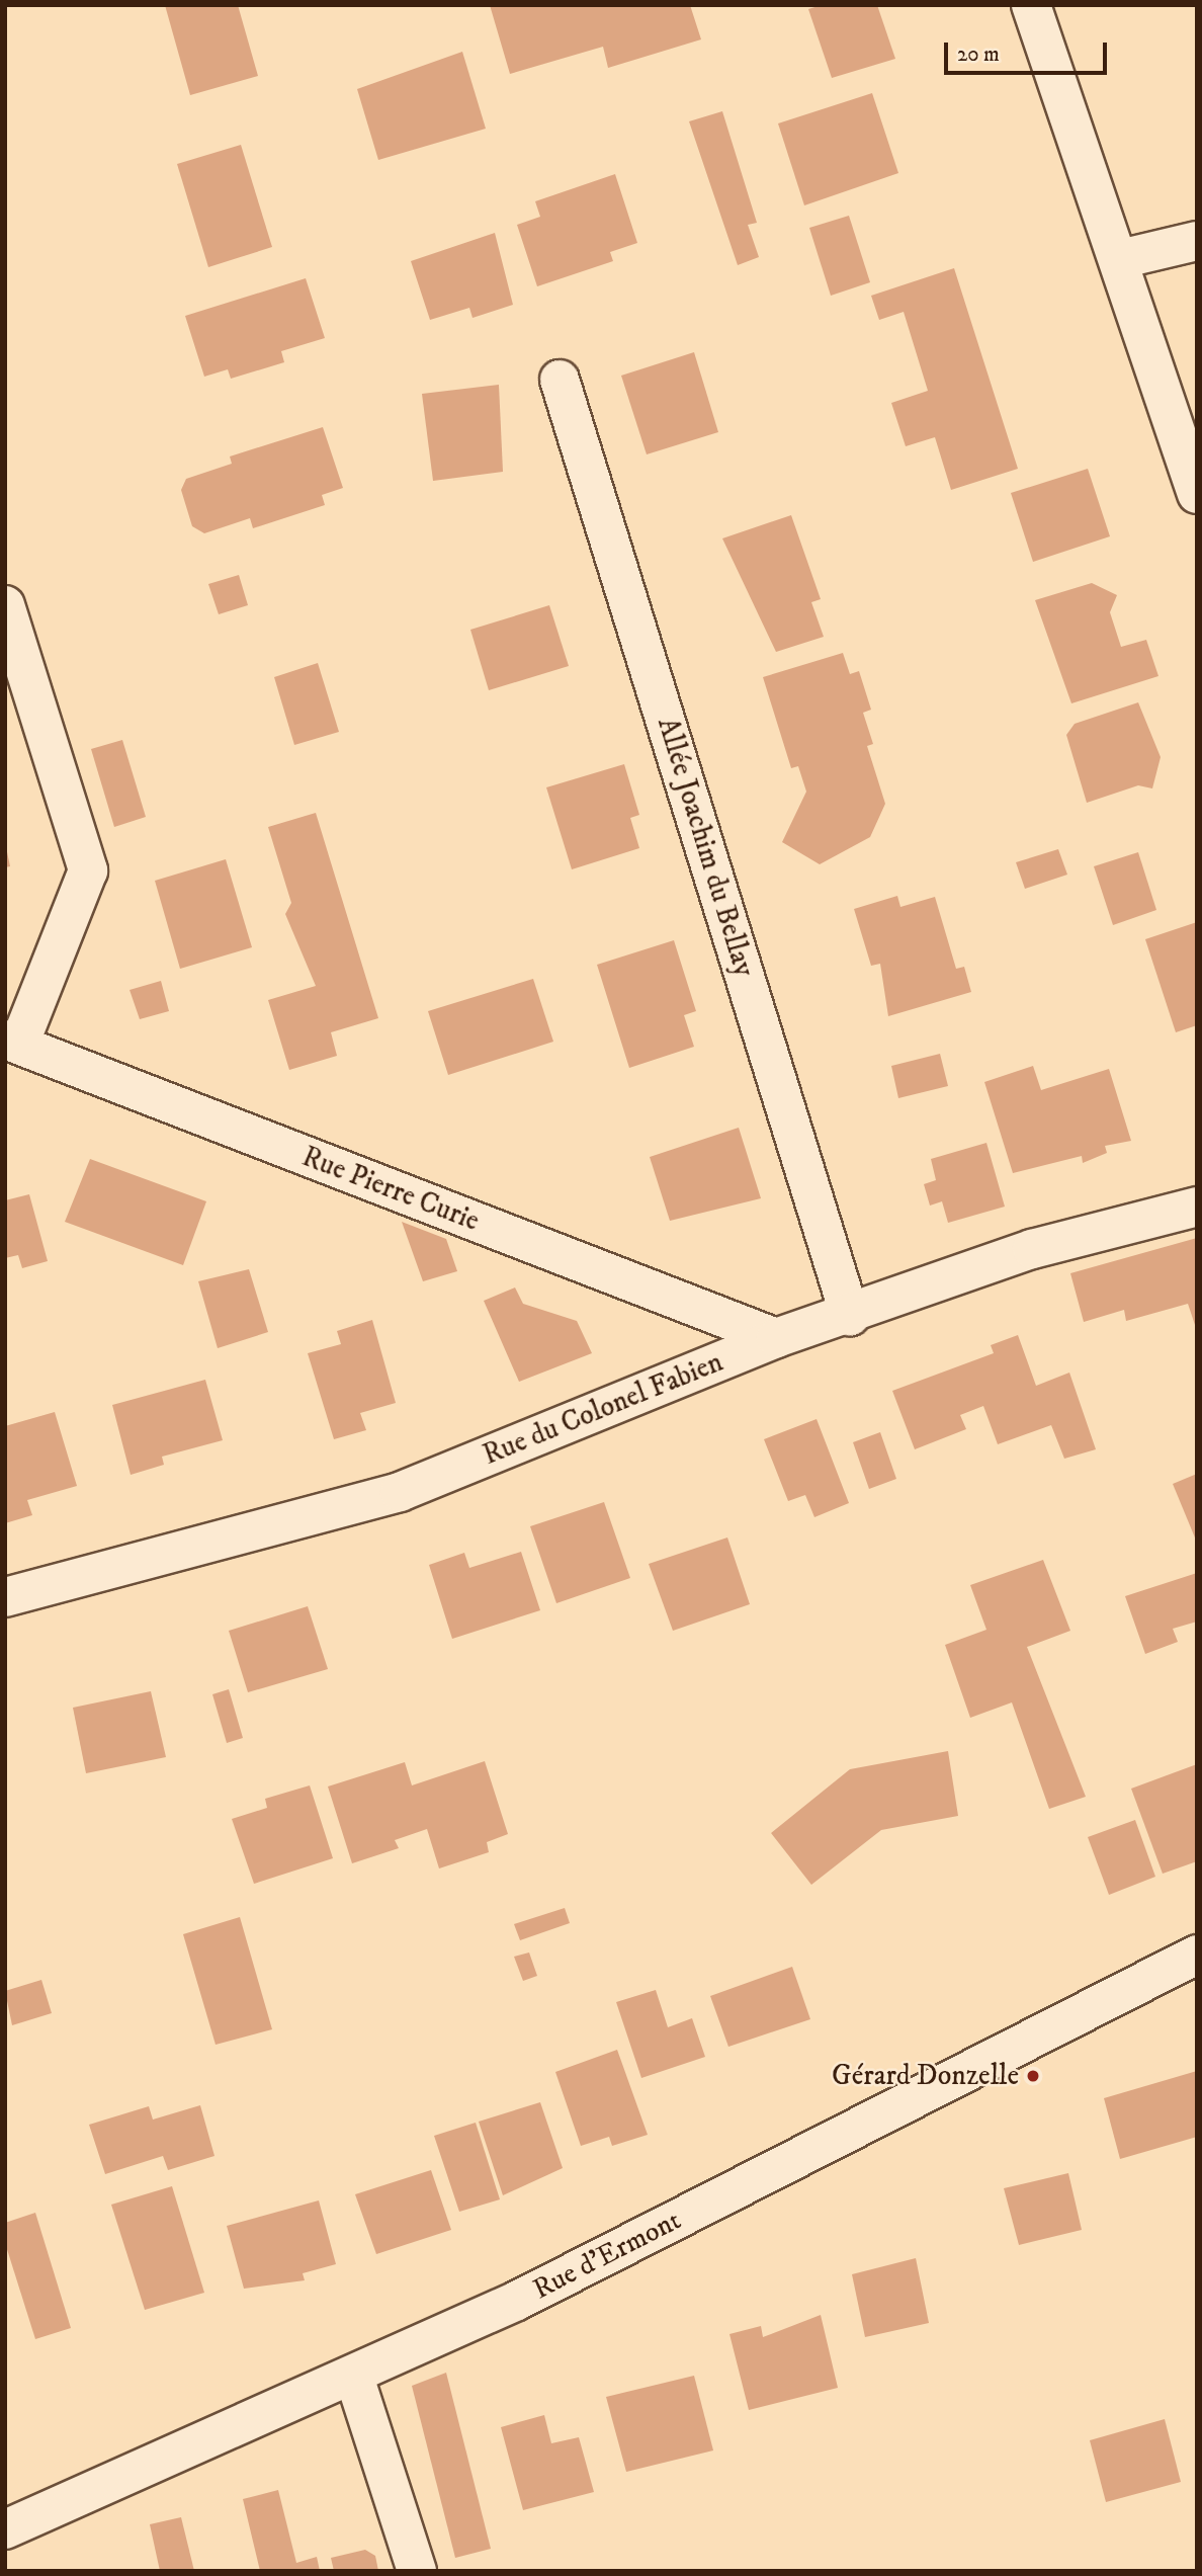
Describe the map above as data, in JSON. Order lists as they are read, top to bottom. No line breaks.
{"streets":{"street":["Allée Joachim du Bellay","Rue Pierre Curie","Rue du Colonel Fabien","Rue d'Ermont"]},"crossings":[["Allée Joachim du Bellay","Rue du Colonel Fabien"],["Rue Pierre Curie","Rue du Colonel Fabien"]],"places":["Gérard Donzelle"],"scale_bar":"20 m"}
